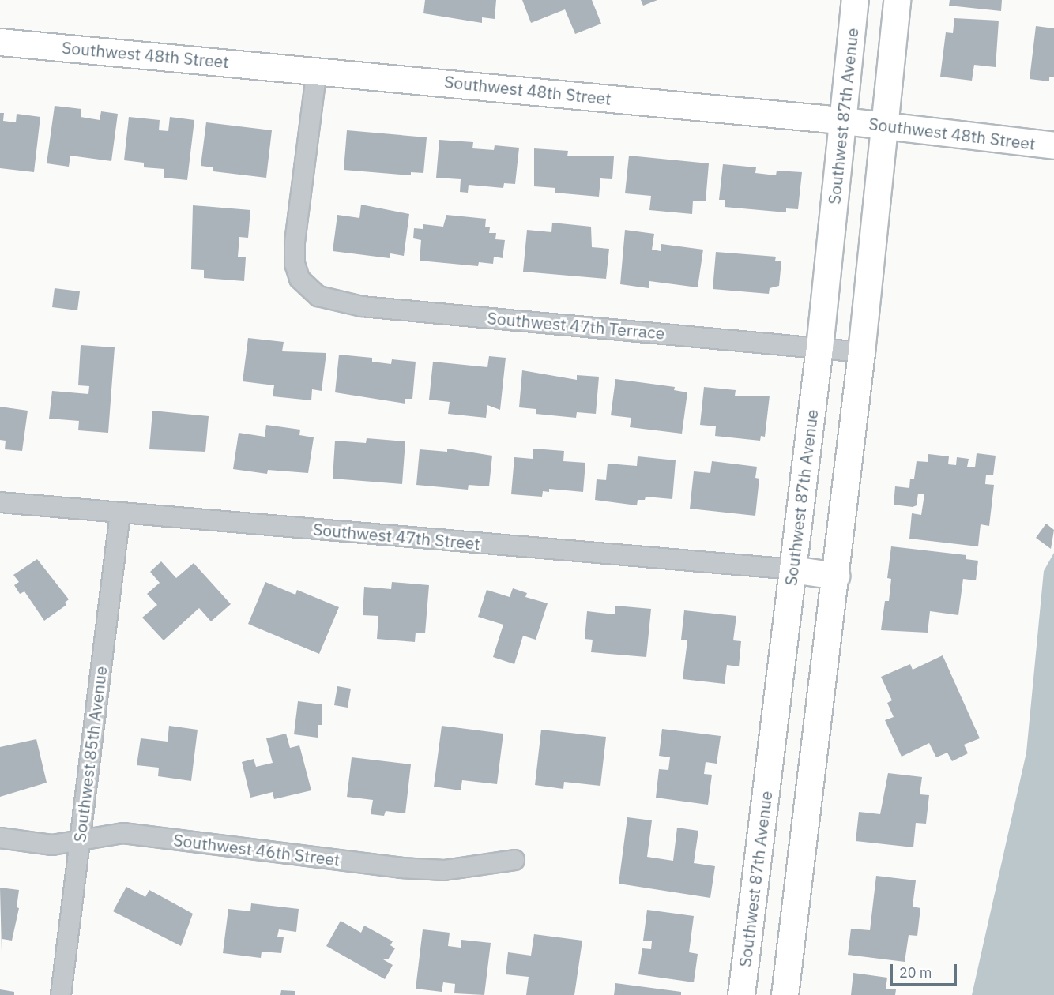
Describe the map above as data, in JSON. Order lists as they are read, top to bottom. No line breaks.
{"streets":{"main road":["Southwest 48th Street","Southwest 87th Avenue"],"street":["Southwest 47th Terrace","Southwest 47th Street","Southwest 85th Avenue","Southwest 46th Street"]},"crossings":[["Southwest 48th Street","Southwest 87th Avenue"],["Southwest 48th Street","Southwest 47th Terrace"],["Southwest 87th Avenue","Southwest 47th Terrace"],["Southwest 87th Avenue","Southwest 47th Street"],["Southwest 47th Street","Southwest 85th Avenue"],["Southwest 85th Avenue","Southwest 46th Street"]],"scale_bar":"20 m"}
